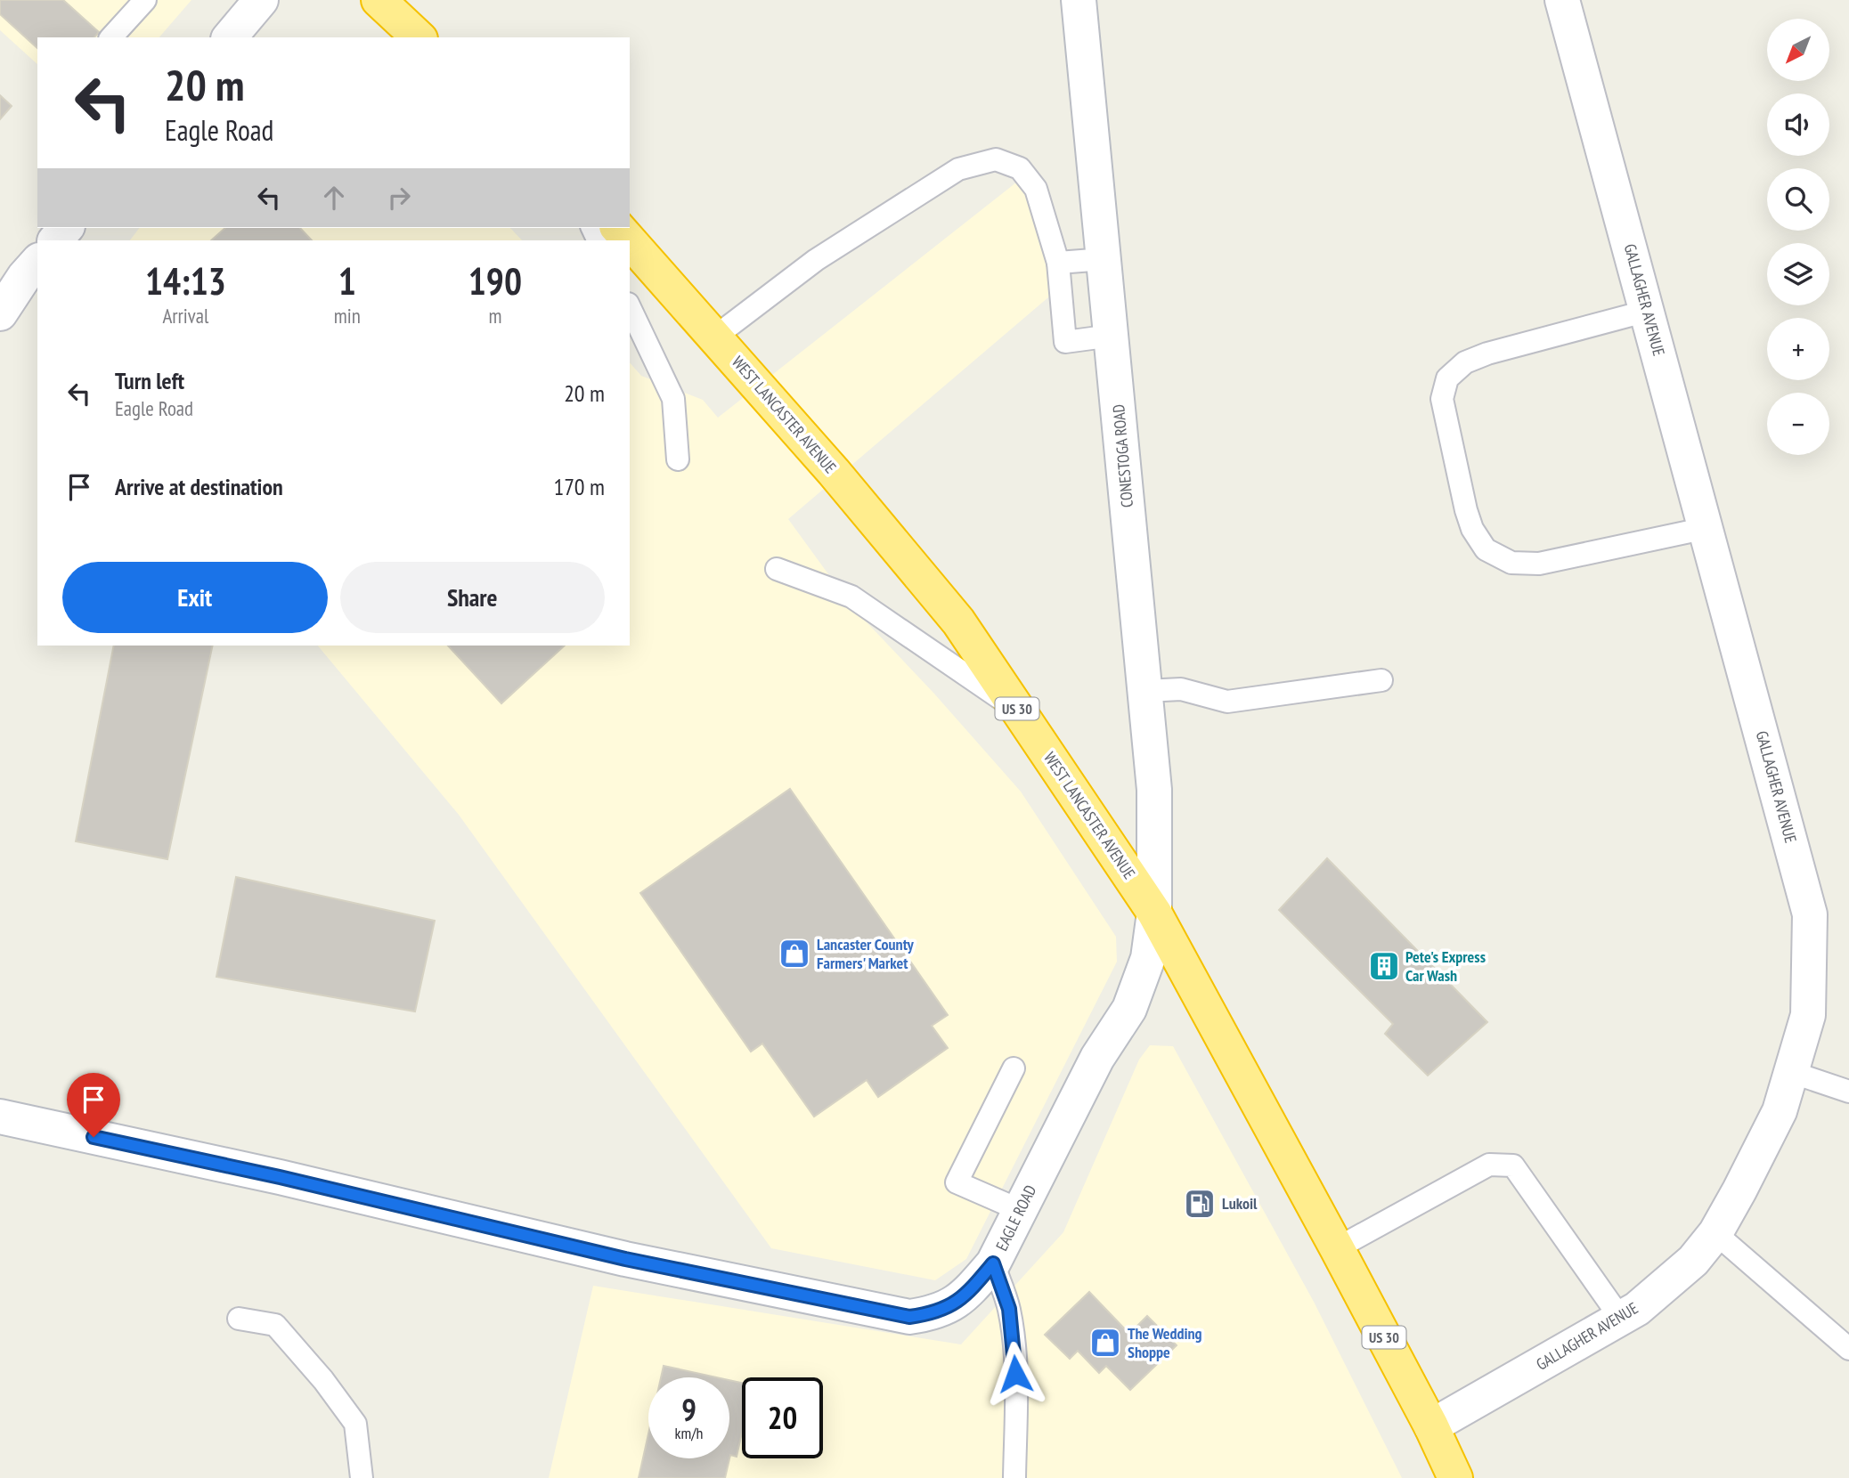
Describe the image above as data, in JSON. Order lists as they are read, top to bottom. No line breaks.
{"streets":{"highway":["WEST LANCASTER AVENUE","US 30"],"street":["GALLAGHER AVENUE","CONESTOGA ROAD","EAGLE ROAD"]},"crossings":[["GALLAGHER AVENUE","WEST LANCASTER AVENUE"],["WEST LANCASTER AVENUE","CONESTOGA ROAD"],["WEST LANCASTER AVENUE","EAGLE ROAD"],["CONESTOGA ROAD","EAGLE ROAD"]],"places":{"shop":["Lancaster County Farmers' Market","The Wedding Shoppe"],"building":["Pete's Express Car Wash"],"fuel station":["Lukoil"]},"north":"bottom left","page":{"map_buttons":["+","−"],"turn":["20 m","Eagle Road"],"eta":["14:13","Arrival","1","min","190","m"],"list":[{"name":"Turn left","note":"Eagle Road","value":"20 m"},{"name":"Arrive at destination","value":"170 m"}],"buttons":["Exit","Share"],"speed":"9 km/h","limit":"20"}}
